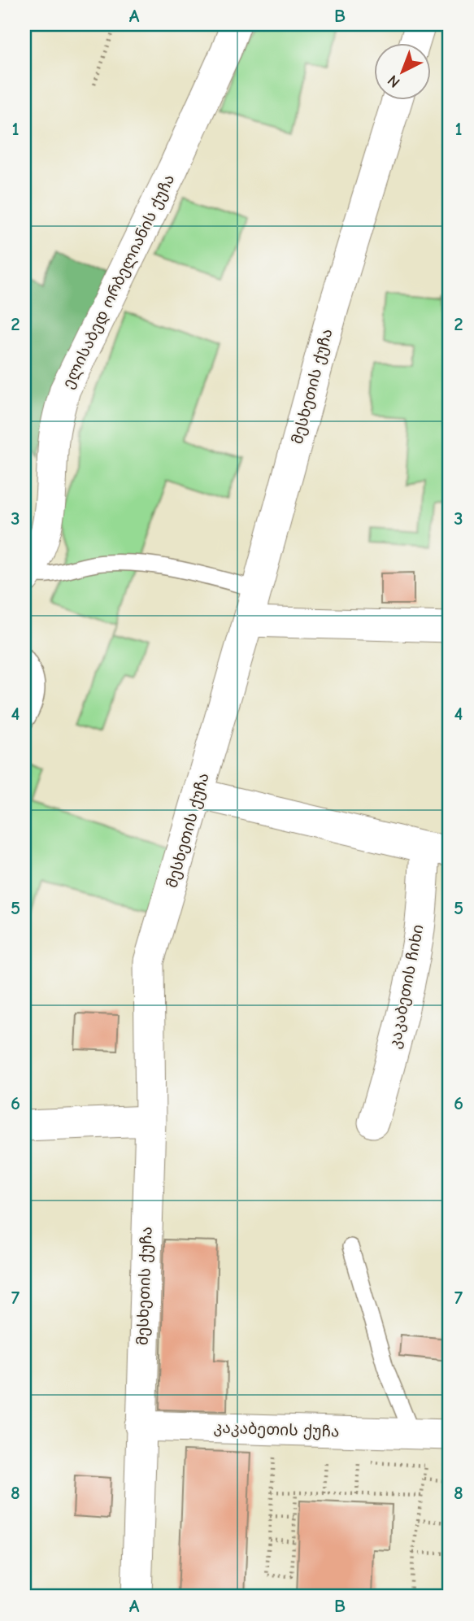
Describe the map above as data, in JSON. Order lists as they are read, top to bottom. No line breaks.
{"streets":{"street":["ელისაბედ ორბელიანის ქუჩა","მესხეთის ქუჩა","კაკაბეთის ჩიხი","კაკაბეთის ქუჩა"]},"crossings":[["მესხეთის ქუჩა","კაკაბეთის ქუჩა"]],"north":"bottom left","grid":{"columns":["A","B"],"rows":["1","2","3","4","5","6","7","8"]}}
